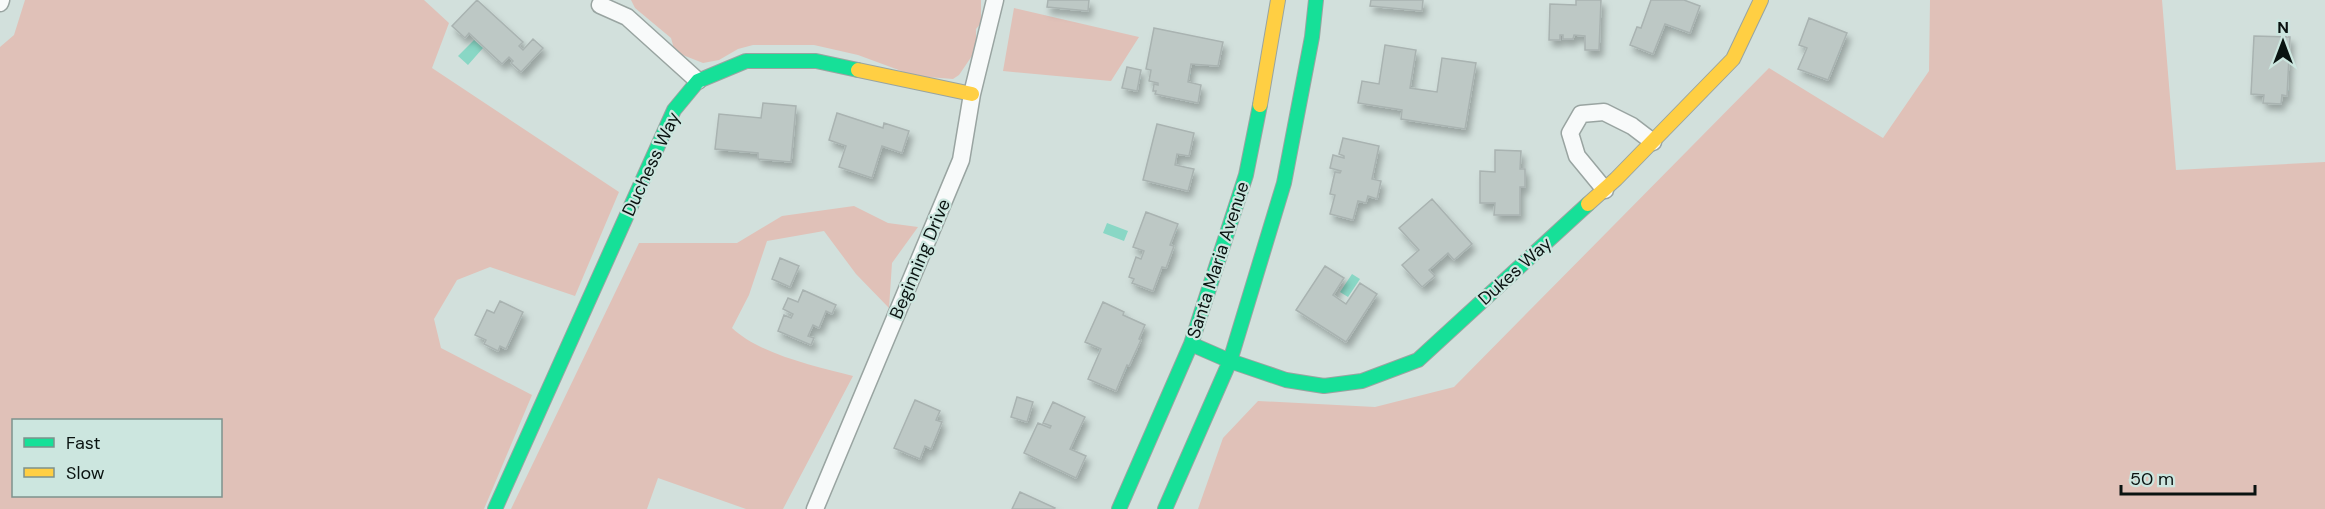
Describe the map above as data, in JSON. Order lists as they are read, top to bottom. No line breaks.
{"streets":{"street":["Duchess Way","Beginning Drive","Santa Maria Avenue","Dukes Way"]},"crossings":[["Duchess Way","Beginning Drive"],["Santa Maria Avenue","Dukes Way"]],"legend":["Fast","Slow"],"scale_bar":"50 m","north":"top"}
